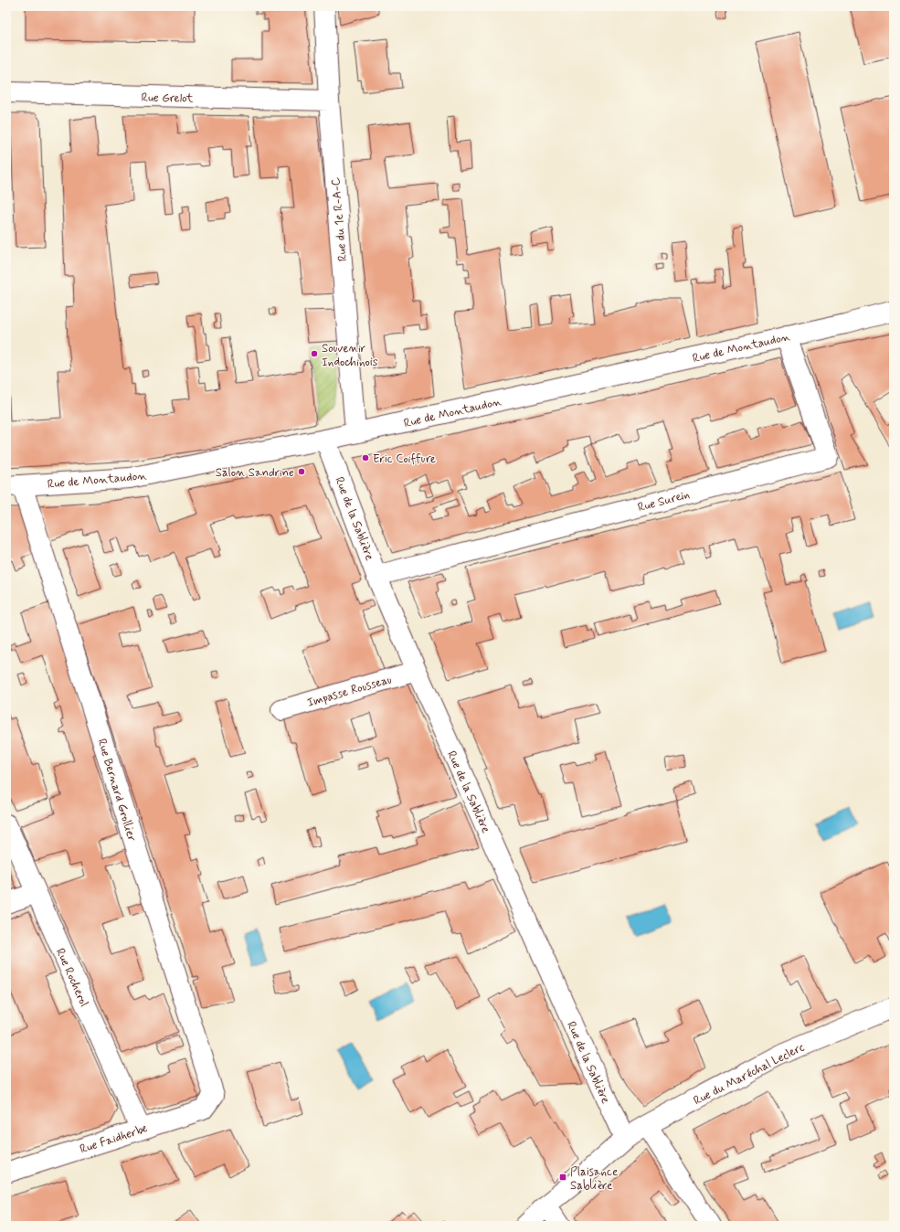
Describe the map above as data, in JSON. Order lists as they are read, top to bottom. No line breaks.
{"streets":{"street":["Rue Grelot","Rue du 1e R-A-C","Rue de Montaudon","Rue Surein","Rue de la Sablière","Impasse Rousseau","Rue Bernard Grollier","Rue Rocherol","Rue du Maréchal Leclerc","Rue Faidherbe"]},"crossings":[["Rue Grelot","Rue du 1e R-A-C"],["Rue du 1e R-A-C","Rue de Montaudon"],["Rue de Montaudon","Rue Surein"],["Rue de Montaudon","Rue de la Sablière"],["Rue de Montaudon","Rue Bernard Grollier"],["Rue Surein","Rue de la Sablière"],["Rue de la Sablière","Impasse Rousseau"],["Rue de la Sablière","Rue du Maréchal Leclerc"],["Rue Bernard Grollier","Rue Faidherbe"],["Rue Rocherol","Rue Faidherbe"]],"places":{"other":["Souvenir Indochinois","Eric Coiffure","Salon Sandrine"],"transit":["Plaisance Sablière"]}}
